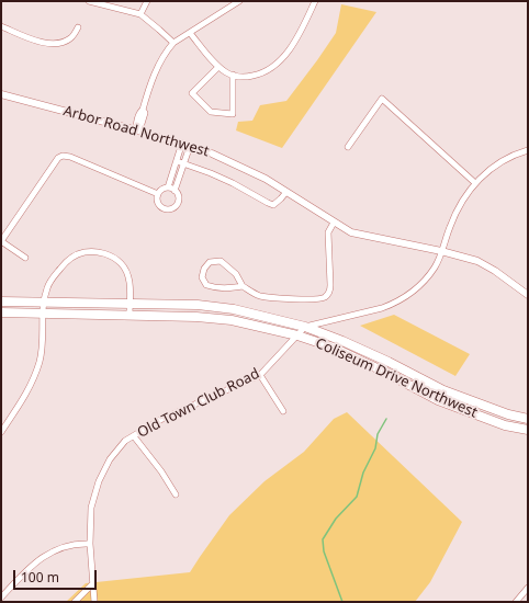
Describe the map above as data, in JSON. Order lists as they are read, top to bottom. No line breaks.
{"streets":{"main road":["Coliseum Drive Northwest"],"street":["Arbor Road Northwest","Old Town Club Road"]},"crossings":[["Coliseum Drive Northwest","Old Town Club Road"]],"scale_bar":"100 m"}
